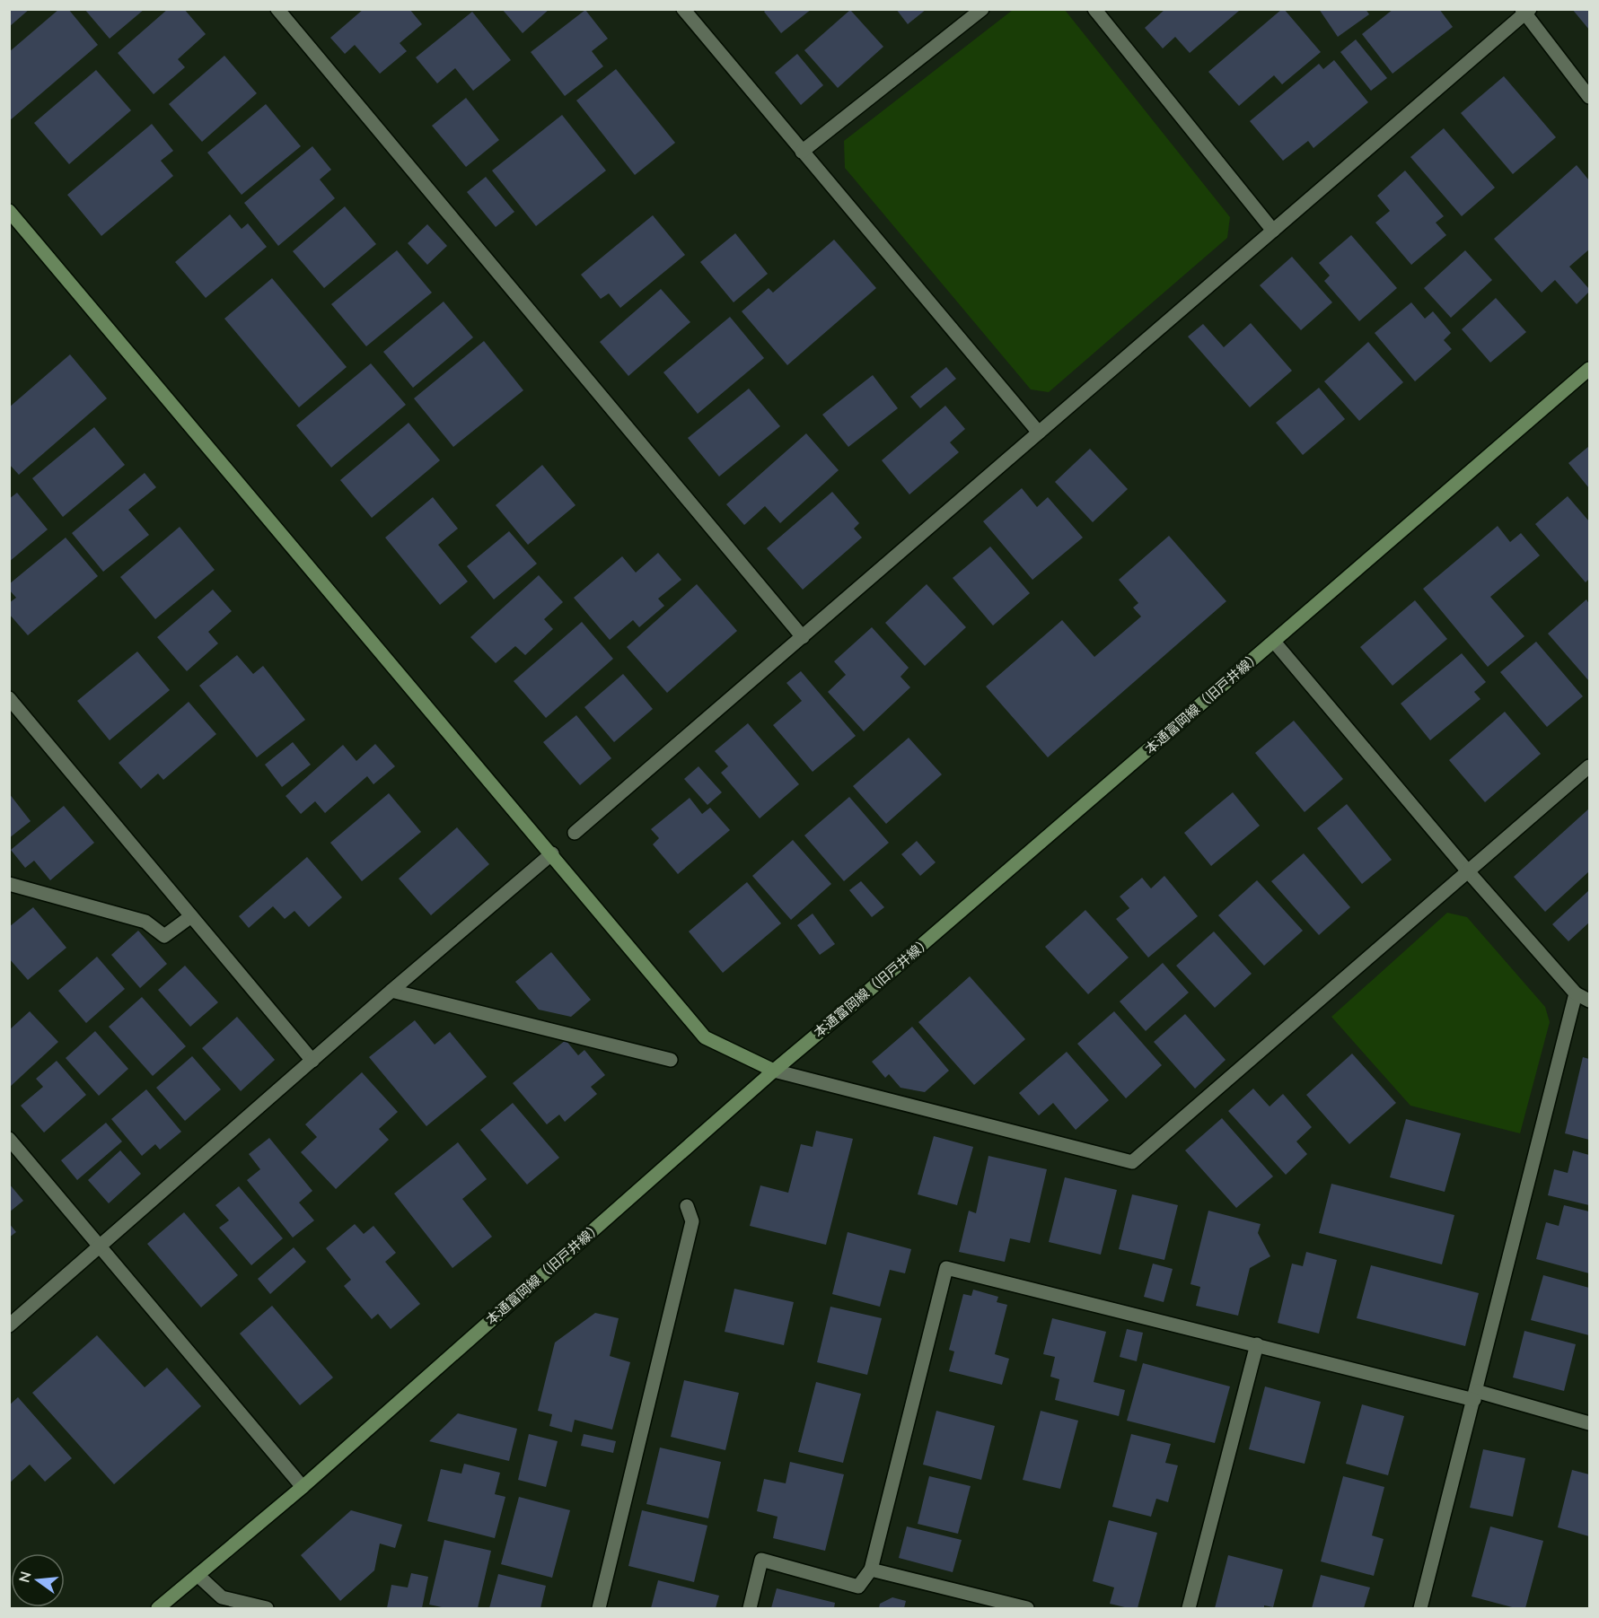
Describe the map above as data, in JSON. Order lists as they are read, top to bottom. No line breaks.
{"streets":{"street":["本通富岡線（旧戸井線）"]},"north":"left"}
